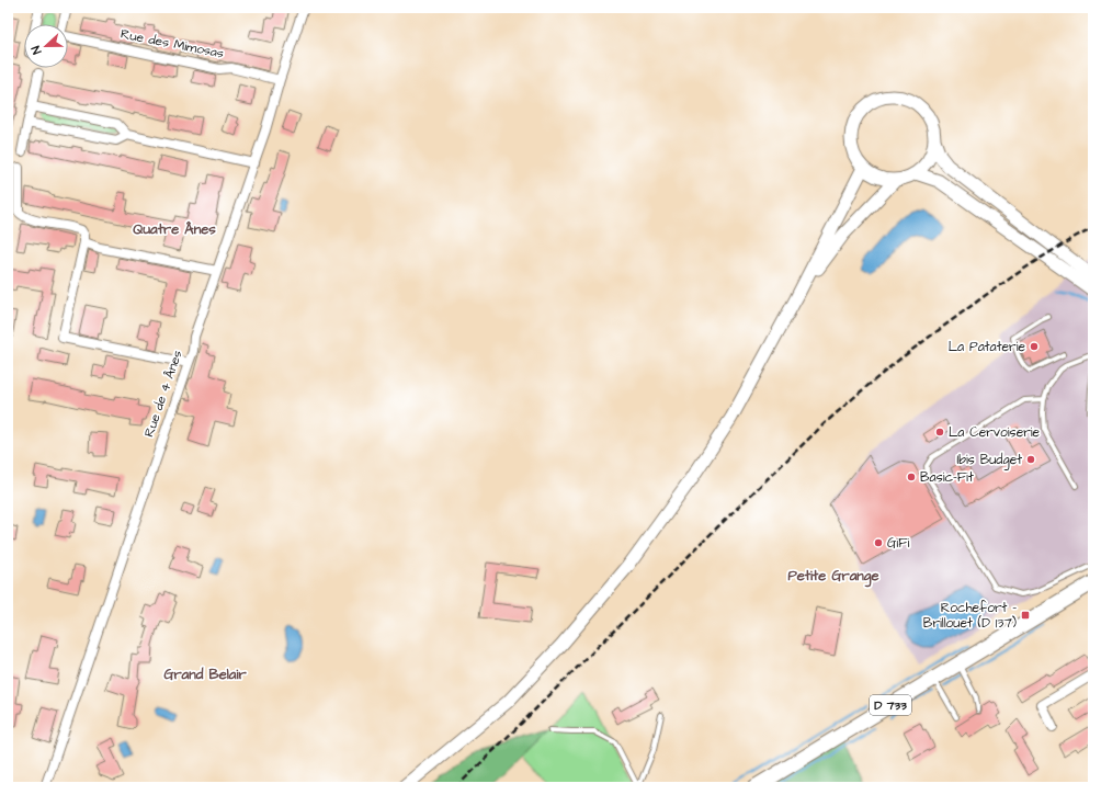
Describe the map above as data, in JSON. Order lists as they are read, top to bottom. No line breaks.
{"streets":{"main road":["D 733"],"street":["Rue des Mimosas","Rue de 4 Ânes"]},"crossings":[["Rue des Mimosas","Rue de 4 Ânes"]],"districts":["Quatre Ânes","Petite Grange","Grand Belair"],"places":{"other":["La Pataterie","La Cervoiserie","Ibis Budget","Basic-Fit","GiFi"],"transit":["Rochefort - Brillouet (D 137)"]},"north":"left"}
